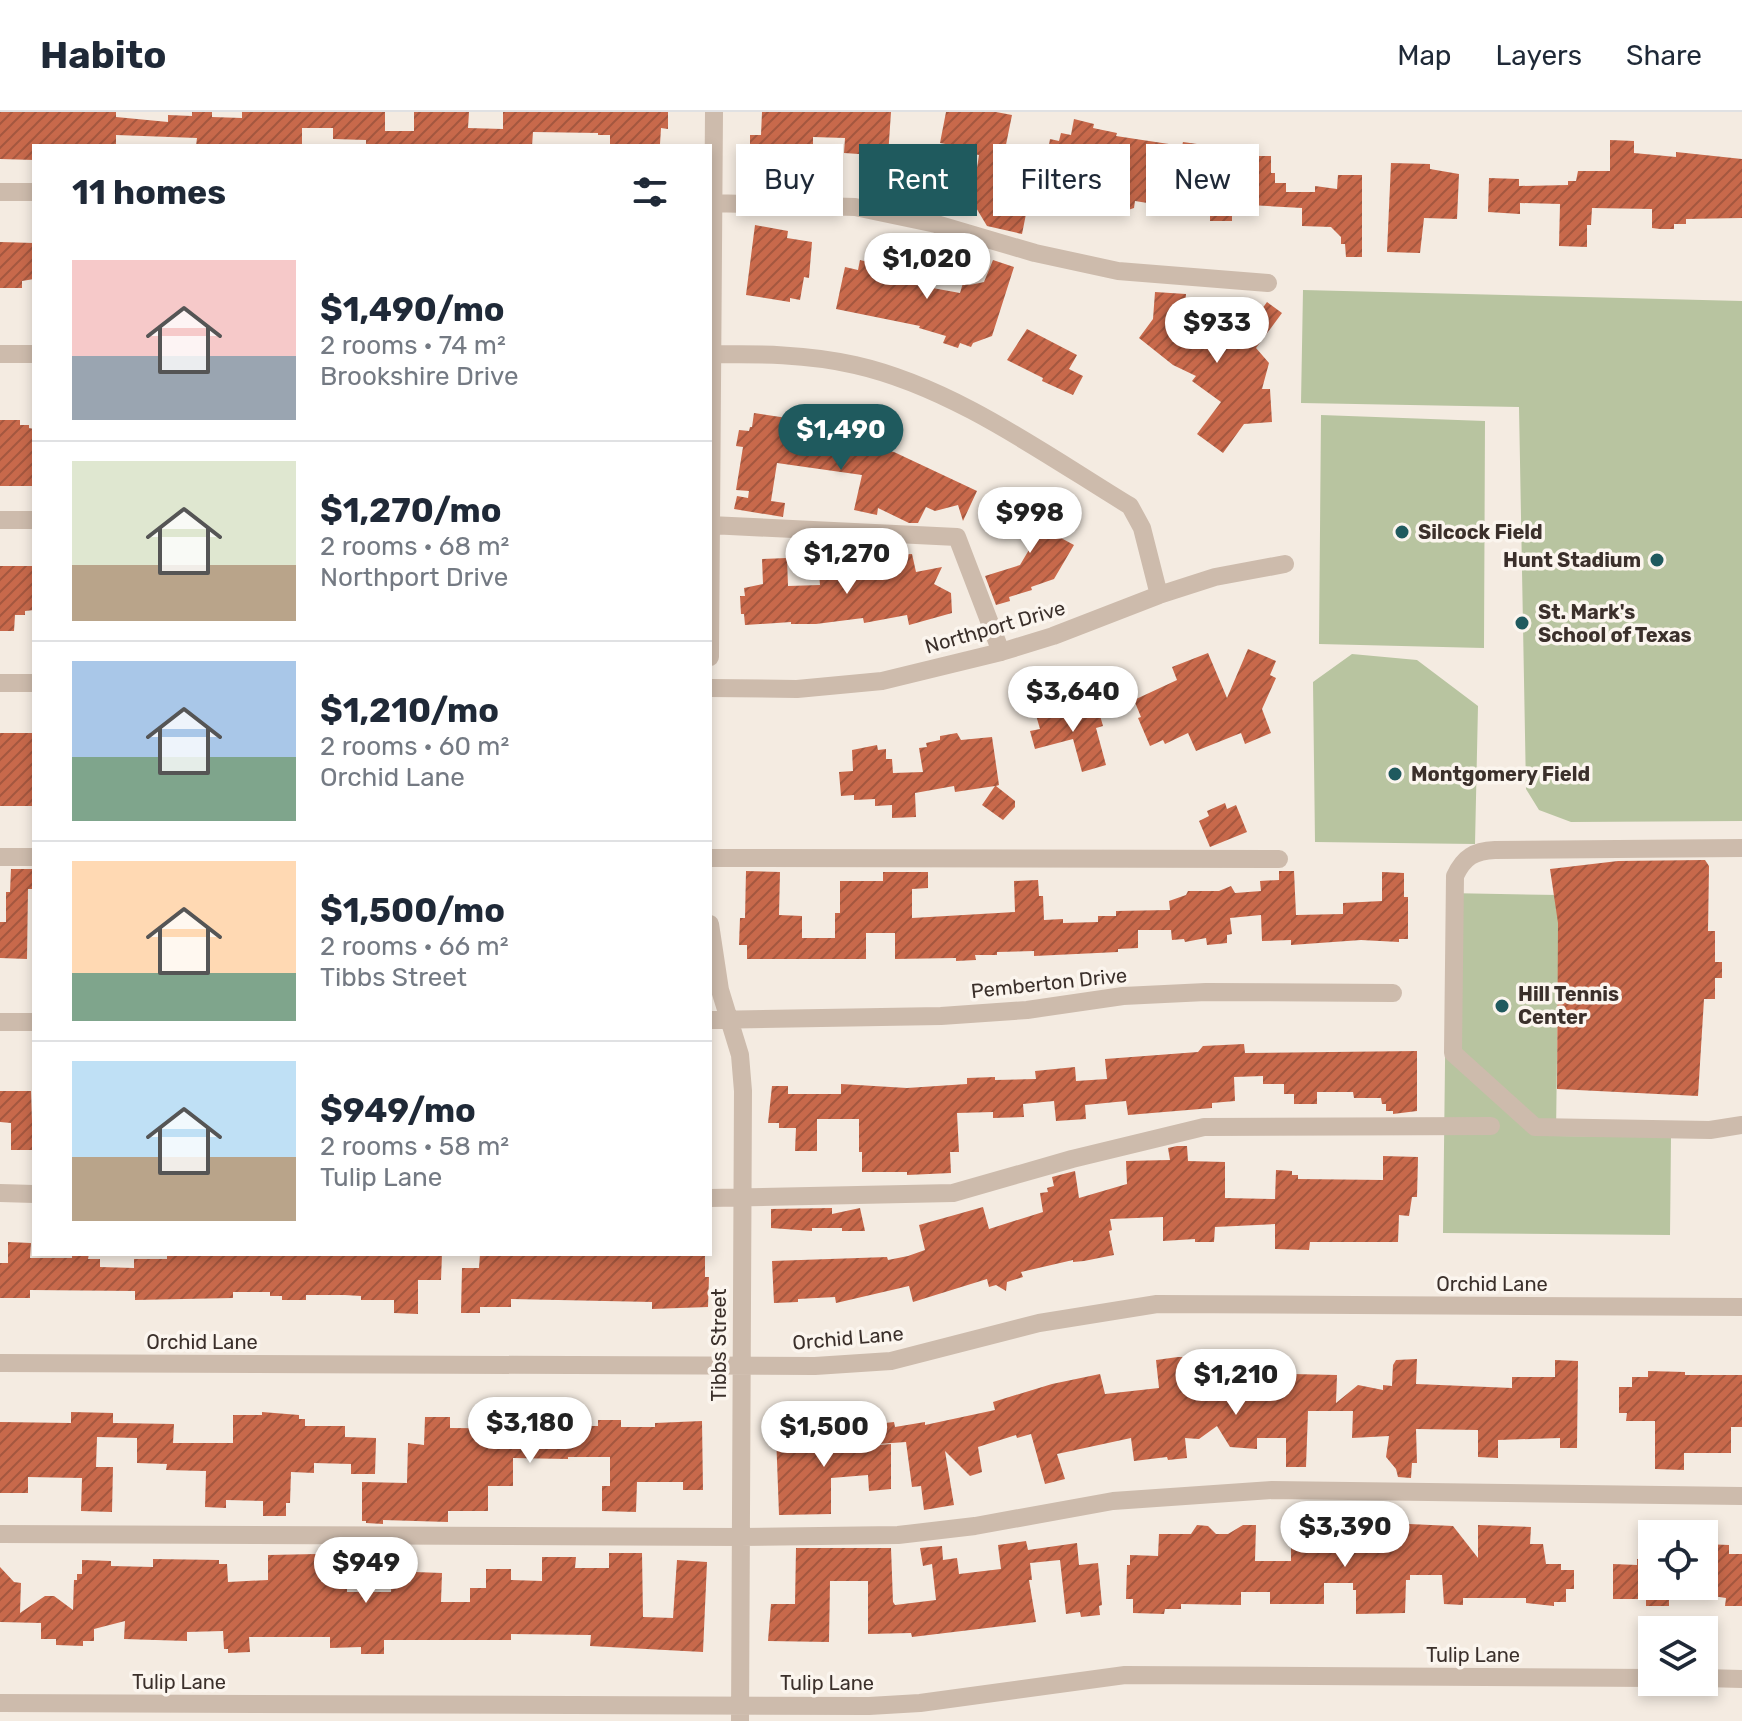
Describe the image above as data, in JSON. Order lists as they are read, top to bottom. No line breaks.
{"streets":{"street":["Northport Drive","Pemberton Drive","Orchid Lane","Tibbs Street","Tulip Lane"]},"crossings":[["Pemberton Drive","Tibbs Street"],["Orchid Lane","Tibbs Street"],["Tibbs Street","Tulip Lane"]],"places":["Silcock Field","Hunt Stadium","St. Mark's School of Texas","Montgomery Field","Hill Tennis Center"],"page":{"header":"Habito","nav":["Map","Layers","Share"],"chip":["Buy","Rent","Filters","New"],"heading":"11 homes","price":["$1,020","$933","$1,490","$998","$1,270","$3,640","$1,210","$3,180","$1,500","$3,390","$949"],"list":[{"name":"$1,490/mo","note":"2 rooms · 74 m² · Brookshire Drive"},{"name":"$1,270/mo","note":"2 rooms · 68 m² · Northport Drive"},{"name":"$1,210/mo","note":"2 rooms · 60 m² · Orchid Lane"},{"name":"$1,500/mo","note":"2 rooms · 66 m² · Tibbs Street"},{"name":"$949/mo","note":"2 rooms · 58 m² · Tulip Lane"}]}}
